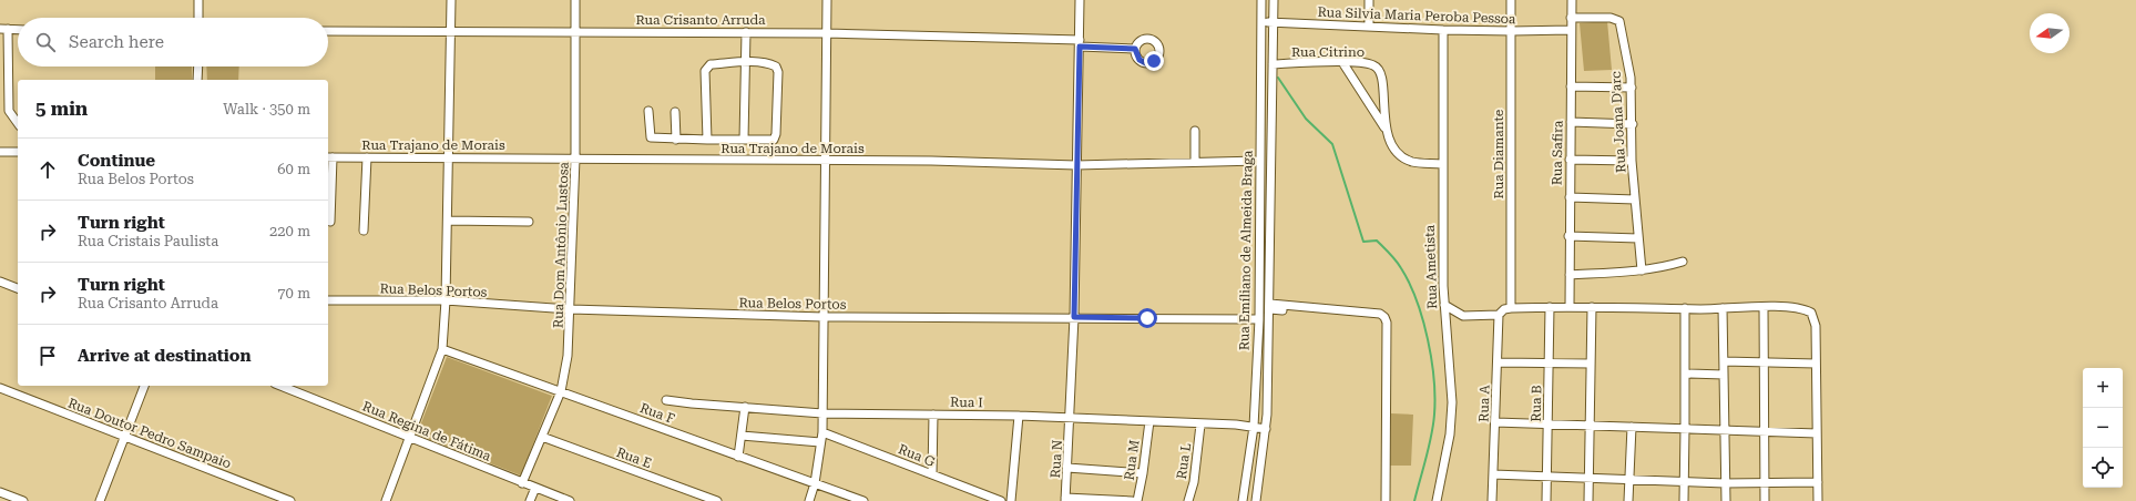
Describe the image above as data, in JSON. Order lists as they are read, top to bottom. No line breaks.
{"streets":{"street":["Rua Silvia Maria Peroba Pessoa","Rua Crisanto Arruda","Rua Citrino","Rua Joana D'arc","Rua Trajano de Morais","Rua Safira","Rua Diamante","Rua Dom Antônio Lustosa","Rua Emíliano de Almeida Braga","Rua Ametista","Rua Belos Portos","Rua I","Rua A","Rua B","Rua F","Rua Regina de Fátima","Rua Doutor Pedro Sampaio","Rua G","Rua E","Rua N","Rua M","Rua L"]},"crossings":[["Rua Silvia Maria Peroba Pessoa","Rua Safira"],["Rua Silvia Maria Peroba Pessoa","Rua Diamante"],["Rua Silvia Maria Peroba Pessoa","Rua Emíliano de Almeida Braga"],["Rua Silvia Maria Peroba Pessoa","Rua Ametista"],["Rua Crisanto Arruda","Rua Dom Antônio Lustosa"],["Rua Crisanto Arruda","Rua N"],["Rua Citrino","Rua Emíliano de Almeida Braga"],["Rua Citrino","Rua Ametista"],["Rua Joana D'arc","Rua Safira"],["Rua Trajano de Morais","Rua Dom Antônio Lustosa"],["Rua Trajano de Morais","Rua Emíliano de Almeida Braga"],["Rua Trajano de Morais","Rua N"],["Rua Diamante","Rua A"],["Rua Dom Antônio Lustosa","Rua Belos Portos"],["Rua Dom Antônio Lustosa","Rua F"],["Rua Dom Antônio Lustosa","Rua Regina de Fátima"],["Rua Dom Antônio Lustosa","Rua E"],["Rua Emíliano de Almeida Braga","Rua Belos Portos"],["Rua Emíliano de Almeida Braga","Rua I"],["Rua Belos Portos","Rua N"],["Rua I","Rua N"],["Rua I","Rua M"],["Rua I","Rua L"]],"north":"left","page":{"search":"Search here","heading":["5 min","Walk · 350 m"],"list":[["Continue","Rua Belos Portos","60 m"],["Turn right","Rua Cristais Paulista","220 m"],["Turn right","Rua Crisanto Arruda","70 m"],"Arrive at destination"],"map_buttons":["+","−"]}}
